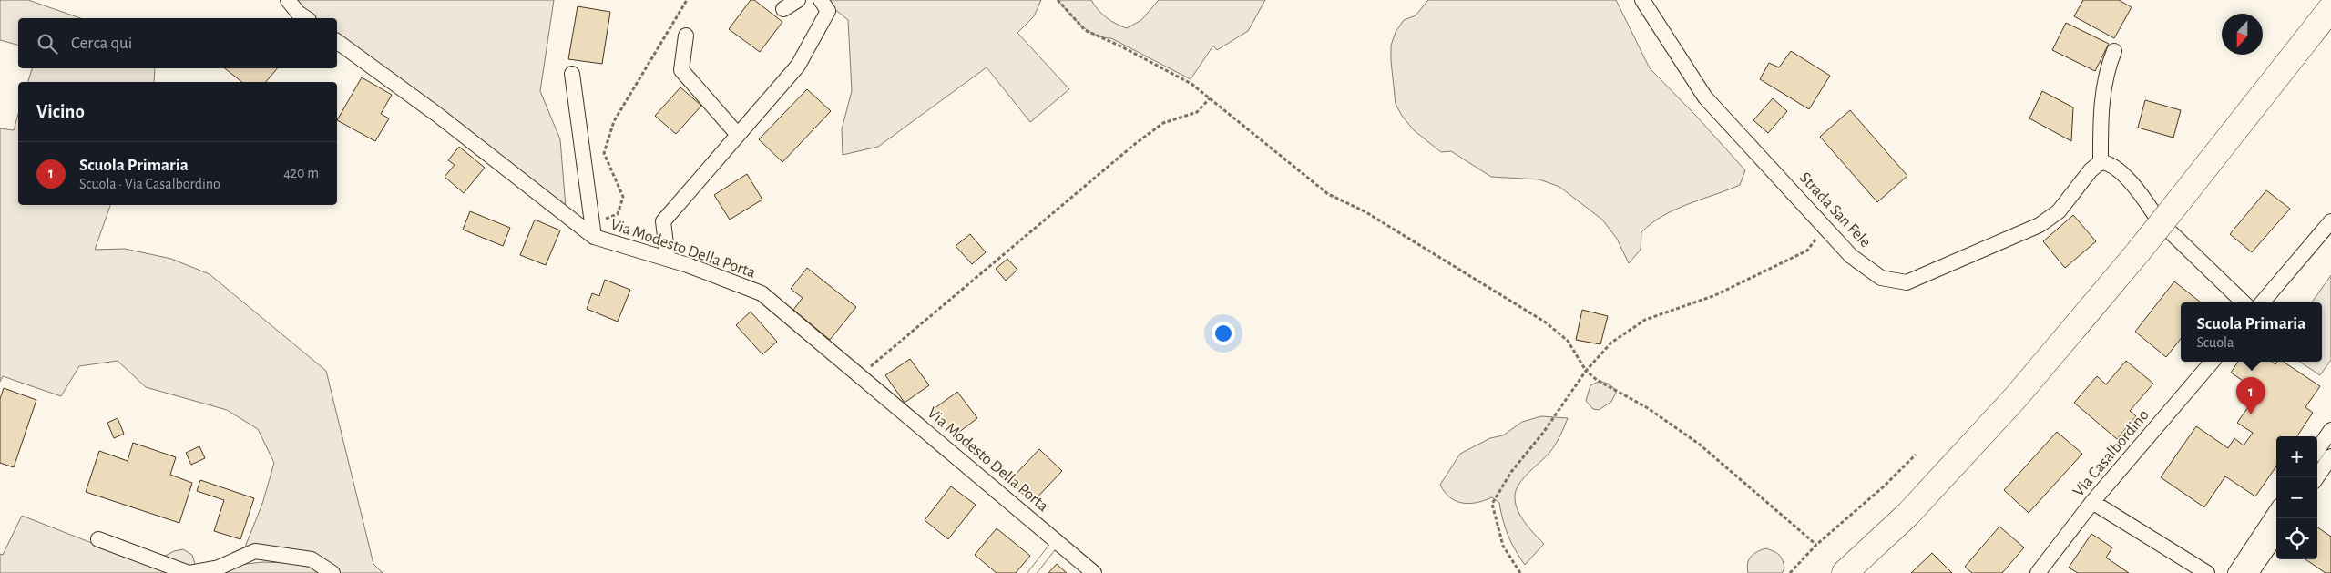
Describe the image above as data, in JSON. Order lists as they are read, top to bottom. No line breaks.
{"streets":{"street":["Strada San Fele","Via Modesto Della Porta","Via Casalbordino"]},"north":"bottom","page":{"search":"Cerca qui","heading":"Vicino","list":[{"mark":"1","name":"Scuola Primaria","note":"Scuola · Via Casalbordino","value":"420 m"}],"popup":["Scuola Primaria","Scuola"],"pins":"1","map_buttons":["+","−"]}}
